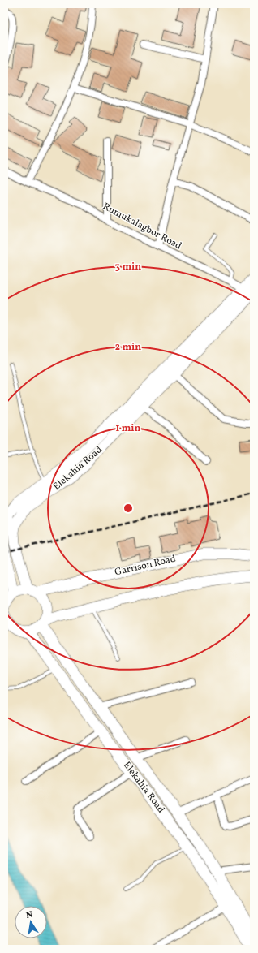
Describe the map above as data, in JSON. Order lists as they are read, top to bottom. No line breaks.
{"streets":{"main road":["Elekahia Road","Garrison Road"],"street":["Rumukalagbor Road"]},"crossings":[["Rumukalagbor Road","Elekahia Road"],["Elekahia Road","Garrison Road"]],"north":"top","rings":["3 min","2 min","1 min"]}
